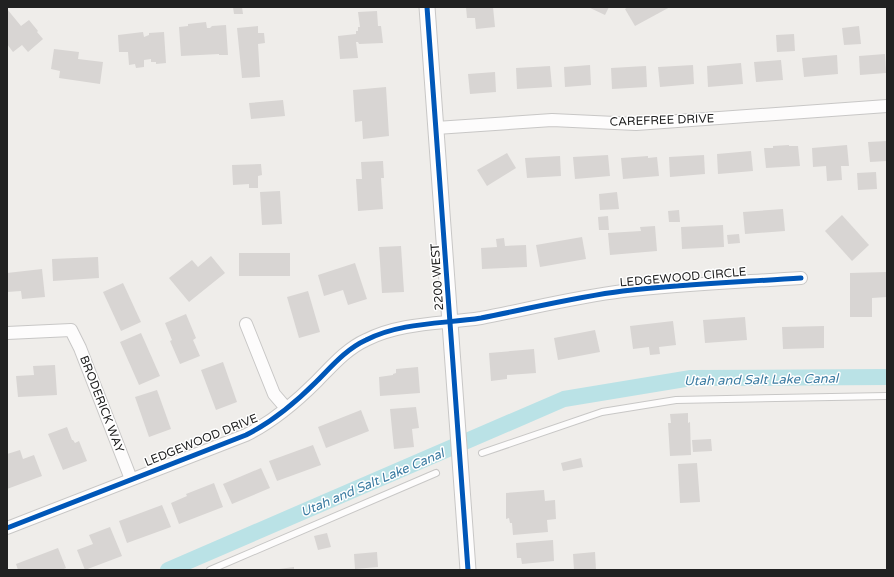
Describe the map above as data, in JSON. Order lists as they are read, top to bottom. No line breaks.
{"streets":{"street":["CAREFREE DRIVE","2200 WEST","LEDGEWOOD CIRCLE","BRODERICK WAY","LEDGEWOOD DRIVE"]},"crossings":[["CAREFREE DRIVE","2200 WEST"],["2200 WEST","LEDGEWOOD CIRCLE"],["2200 WEST","LEDGEWOOD DRIVE"],["LEDGEWOOD CIRCLE","LEDGEWOOD DRIVE"],["BRODERICK WAY","LEDGEWOOD DRIVE"]],"water":["Utah and Salt Lake Canal"]}
